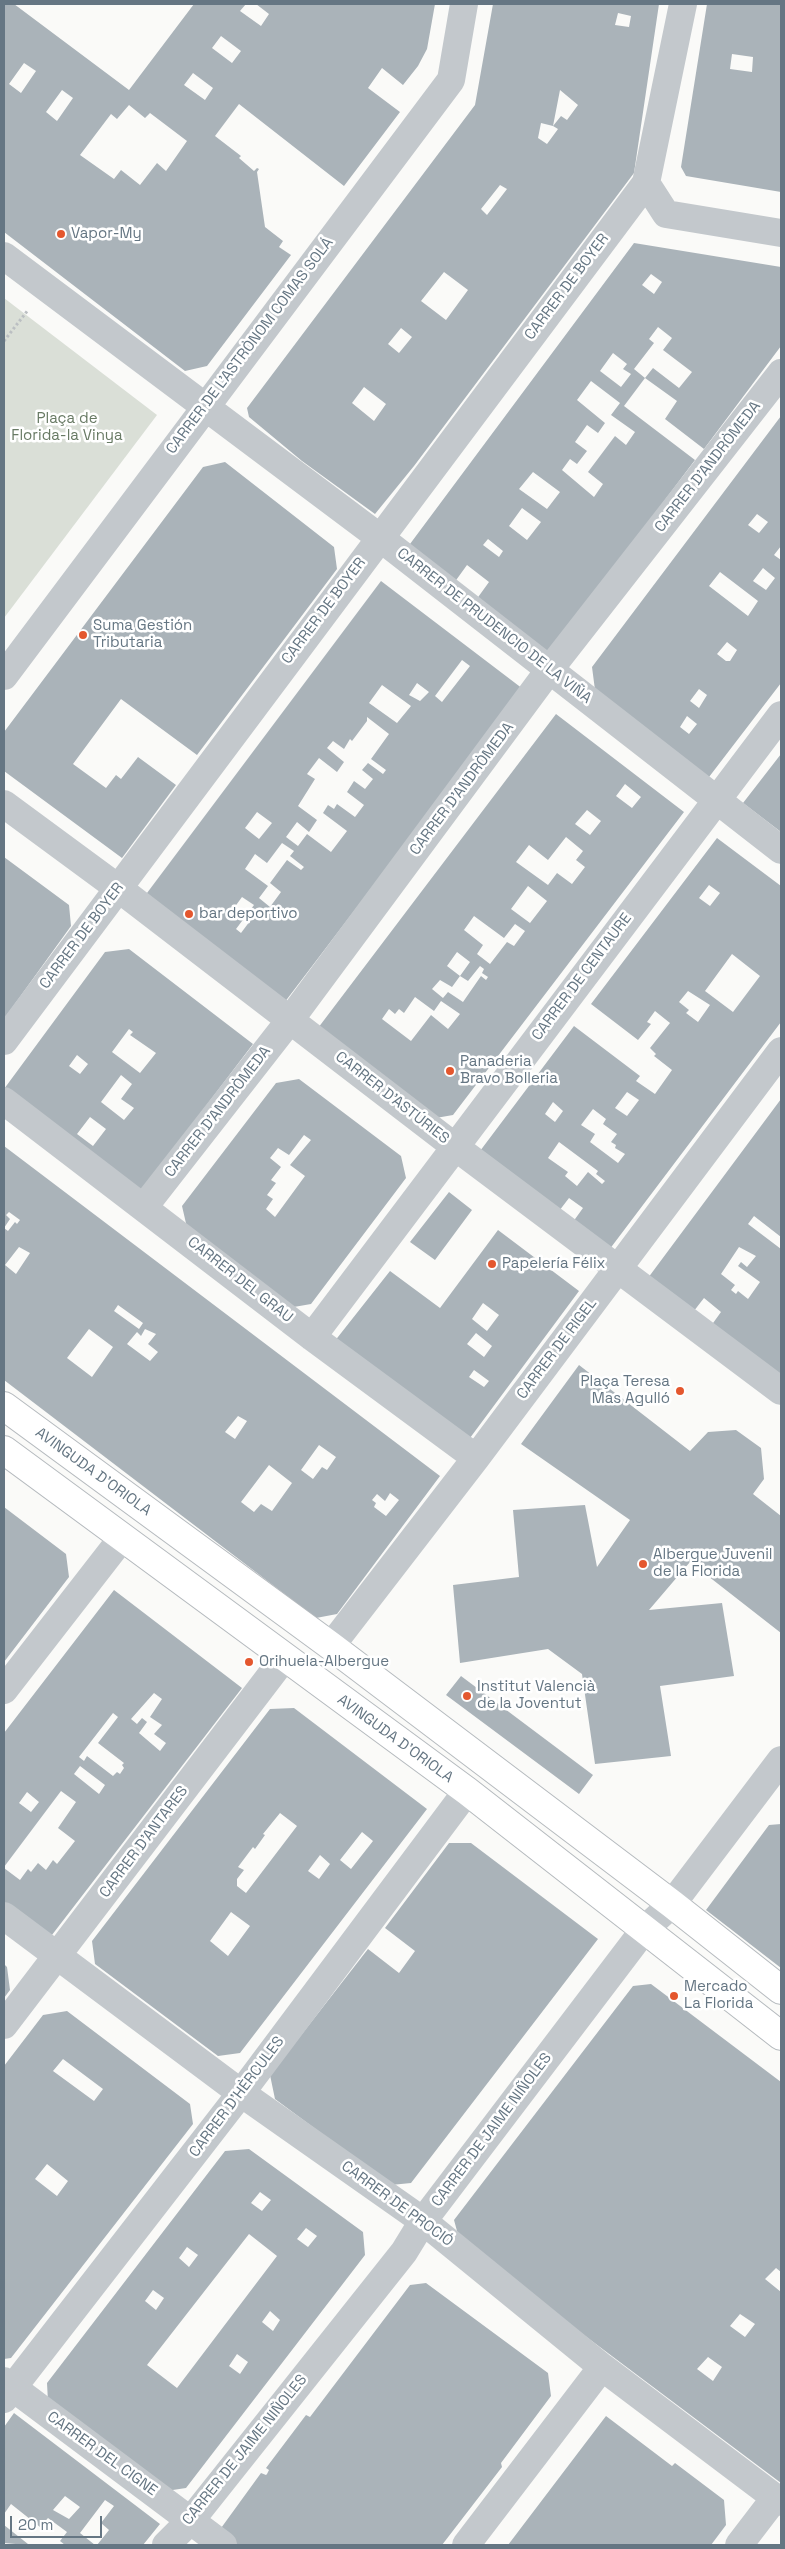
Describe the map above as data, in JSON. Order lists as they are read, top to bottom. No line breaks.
{"streets":{"main road":["AVINGUDA D'ORIOLA"],"street":["CARRER DE BOYER","CARRER DE L'ASTRÒNOM COMAS SOLÁ","CARRER D'ANDRÒMEDA","CARRER DE PRUDENCIO DE LA VIÑA","CARRER DE CENTAURE","CARRER D'ASTÚRIES","CARRER DEL GRAU","CARRER DE RIGEL","CARRER D'ANTARES","CARRER D'HÈRCULES","CARRER DE JAIME NIÑOLES","CARRER DE PROCIÓ","CARRER DEL CIGNE"]},"crossings":[["CARRER DE BOYER","CARRER DE PRUDENCIO DE LA VIÑA"],["CARRER DE BOYER","CARRER D'ASTÚRIES"],["CARRER DE L'ASTRÒNOM COMAS SOLÁ","CARRER DE PRUDENCIO DE LA VIÑA"],["CARRER D'ANDRÒMEDA","CARRER DE PRUDENCIO DE LA VIÑA"],["CARRER D'ANDRÒMEDA","CARRER D'ASTÚRIES"],["CARRER D'ANDRÒMEDA","CARRER DEL GRAU"],["CARRER DE PRUDENCIO DE LA VIÑA","CARRER DE CENTAURE"],["CARRER DE CENTAURE","CARRER D'ASTÚRIES"],["CARRER DE CENTAURE","CARRER DEL GRAU"],["CARRER D'ASTÚRIES","CARRER DE RIGEL"],["CARRER DEL GRAU","CARRER DE RIGEL"],["CARRER DE RIGEL","AVINGUDA D'ORIOLA"],["AVINGUDA D'ORIOLA","CARRER D'ANTARES"],["AVINGUDA D'ORIOLA","CARRER D'HÈRCULES"],["AVINGUDA D'ORIOLA","CARRER DE JAIME NIÑOLES"],["CARRER D'ANTARES","CARRER DE PROCIÓ"],["CARRER D'HÈRCULES","CARRER DE PROCIÓ"],["CARRER D'HÈRCULES","CARRER DEL CIGNE"],["CARRER DE JAIME NIÑOLES","CARRER DE PROCIÓ"],["CARRER DE JAIME NIÑOLES","CARRER DEL CIGNE"]],"parks":["Plaça de Florida-la Vinya"],"places":["Vapor-My","Suma Gestión Tributaria","bar deportivo","Panaderia Bravo Bolleria","Papelería Félix","Plaça Teresa Mas Agulló","Albergue Juvenil de la Florida","Orihuela-Albergue","Institut Valencià de la Joventut","Mercado La Florida"],"scale_bar":"20 m"}
